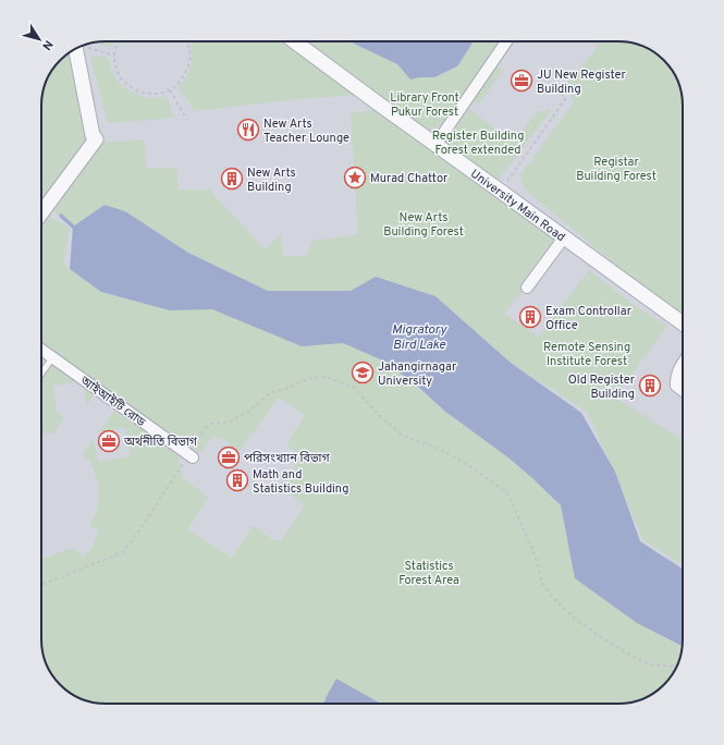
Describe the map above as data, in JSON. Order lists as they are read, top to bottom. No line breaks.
{"streets":{"street":["University Main Road","আইআইটি রোড"]},"water":["Migratory Bird Lake"],"parks":["Library Front Pukur Forest","Register Building Forest extended","Registar Building Forest","New Arts Building Forest","Remote Sensing Institute Forest","Statistics Forest Area"],"places":{"office":["JU New Register Building","অর্থনীতি বিভাগ","পরিসংখ্যান বিভাগ"],"restaurant":["New Arts Teacher Lounge"],"place":["Murad Chattor"],"building":["New Arts Building","Exam Controllar Office","Old Register Building","Math and Statistics Building"],"school or university":["Jahangirnagar University"]},"north":"bottom right"}
